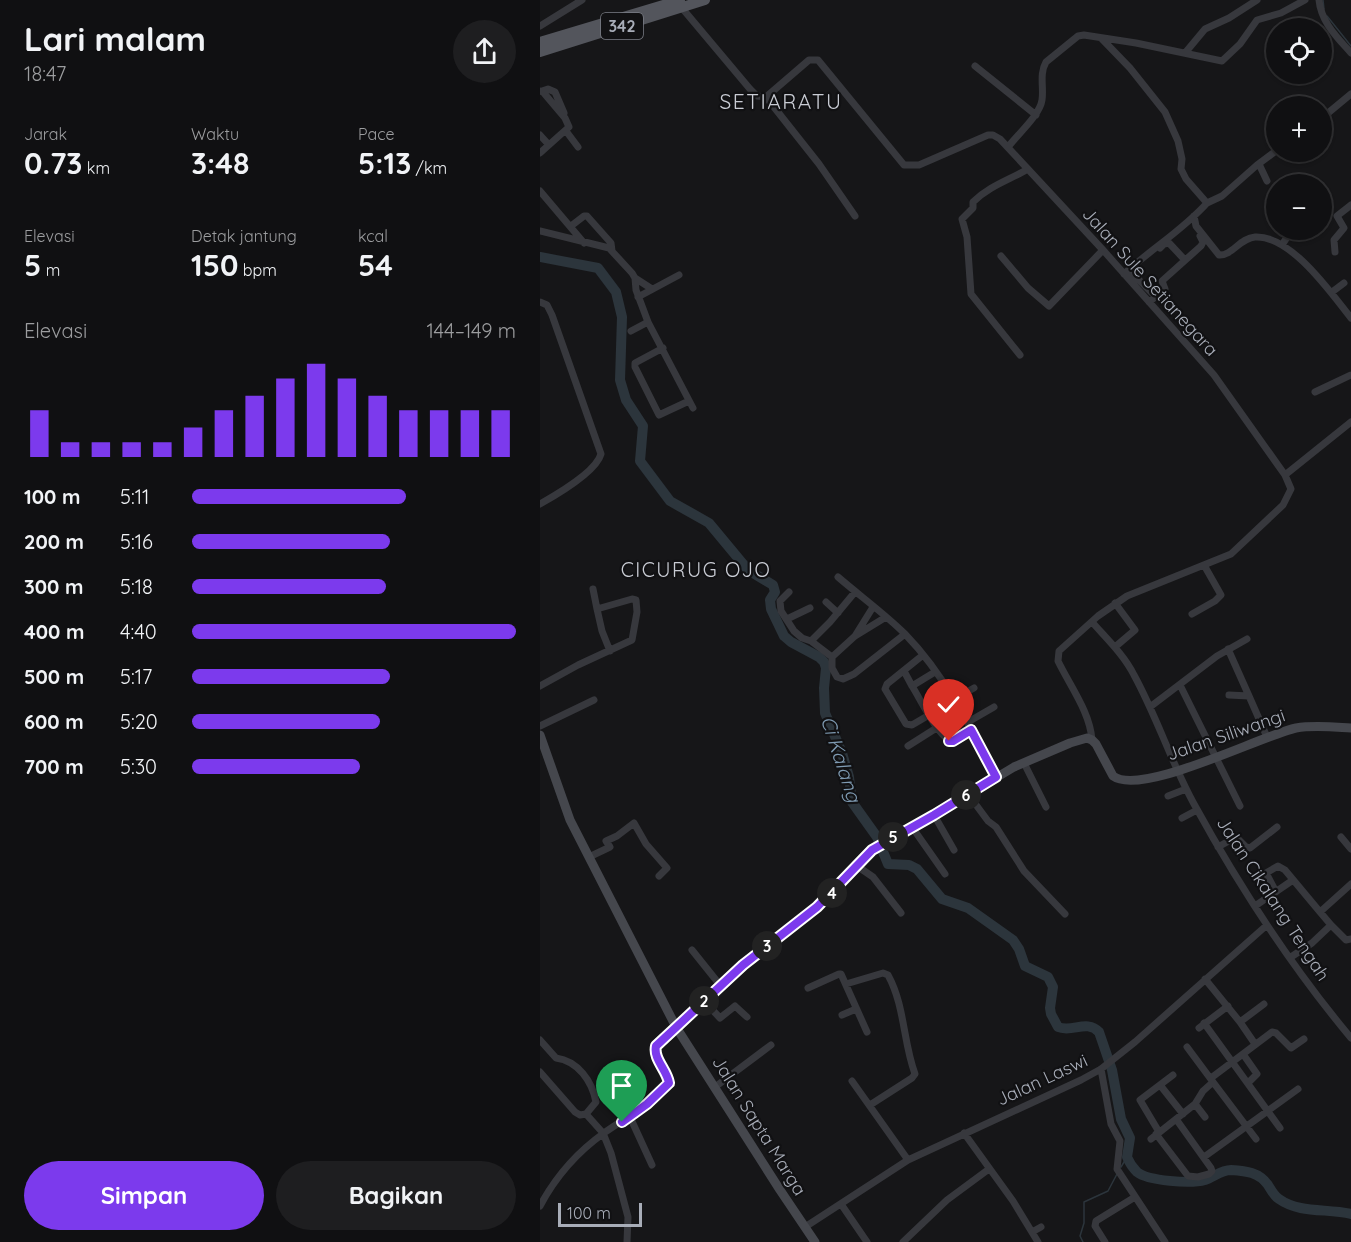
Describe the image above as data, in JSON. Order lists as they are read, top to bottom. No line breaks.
{"streets":{"main road":["342"],"street":["Jalan Sule Setianegara","Jalan Siliwangi","Jalan Cikalang Tengah","Jalan Laswi","Jalan Sapta Marga"]},"crossings":[["Jalan Siliwangi","Jalan Cikalang Tengah"],["Jalan Cikalang Tengah","Jalan Laswi"],["Jalan Laswi","Jalan Sapta Marga"]],"districts":["SETIARATU","CICURUG OJO"],"water":["Ci Kalang"],"scale_bar":"100 m","page":{"heading":["Lari malam","18:47"],"map_buttons":["+","−"],"stats":[["Jarak","0.73 km"],["Waktu","3:48"],["Pace","5:13 /km"],["Elevasi","5 m"],["Detak jantung","150 bpm"],["kcal","54"]],"chart":["Elevasi","144–149 m"],"list":[{"name":"100 m","note":"5:11"},{"name":"200 m","note":"5:16"},{"name":"300 m","note":"5:18"},{"name":"400 m","note":"4:40"},{"name":"500 m","note":"5:17"},{"name":"600 m","note":"5:20"},{"name":"700 m","note":"5:30"}],"pins":["6","5","4","3","2"],"buttons":["Simpan","Bagikan"],"scale":"100 m"}}
